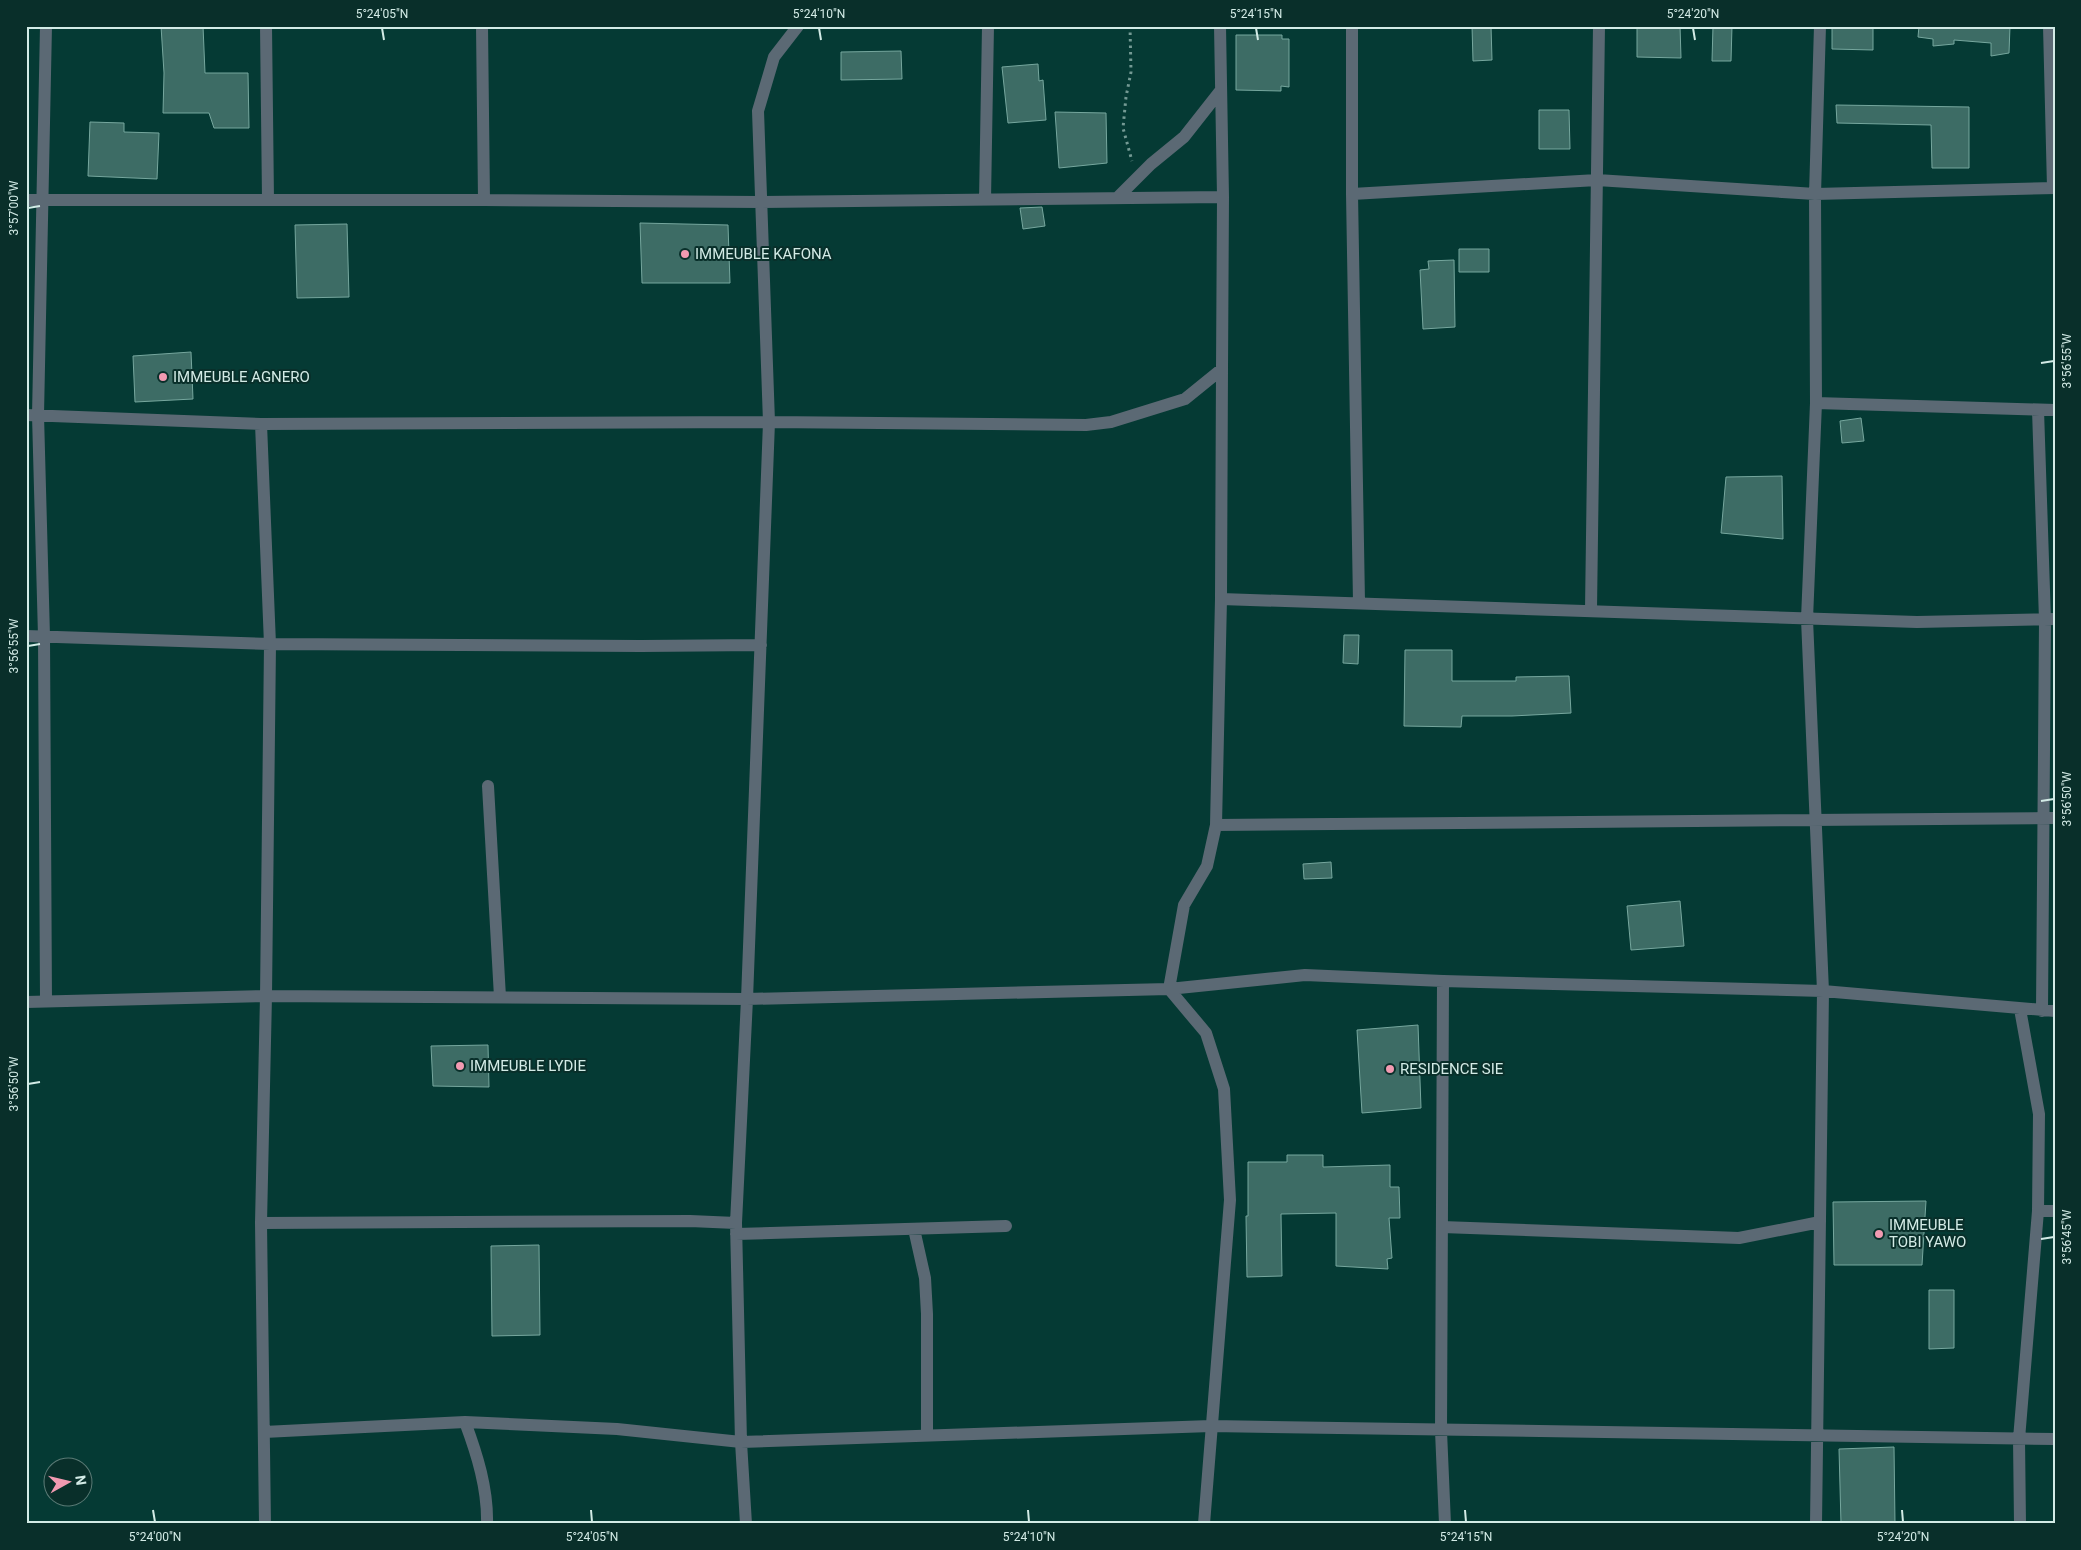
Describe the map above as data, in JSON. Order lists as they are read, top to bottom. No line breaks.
{"places":["IMMEUBLE KAFONA","IMMEUBLE AGNERO","IMMEUBLE LYDIE","RESIDENCE SIE","IMMEUBLE TOBI YAWO"],"north":"right","coordinates":["5°24'05\"N","5°24'10\"N","5°24'15\"N","5°24'20\"N","3°57'00\"W","3°56'55\"W","3°56'50\"W","3°56'45\"W","5°24'00\"N"]}
